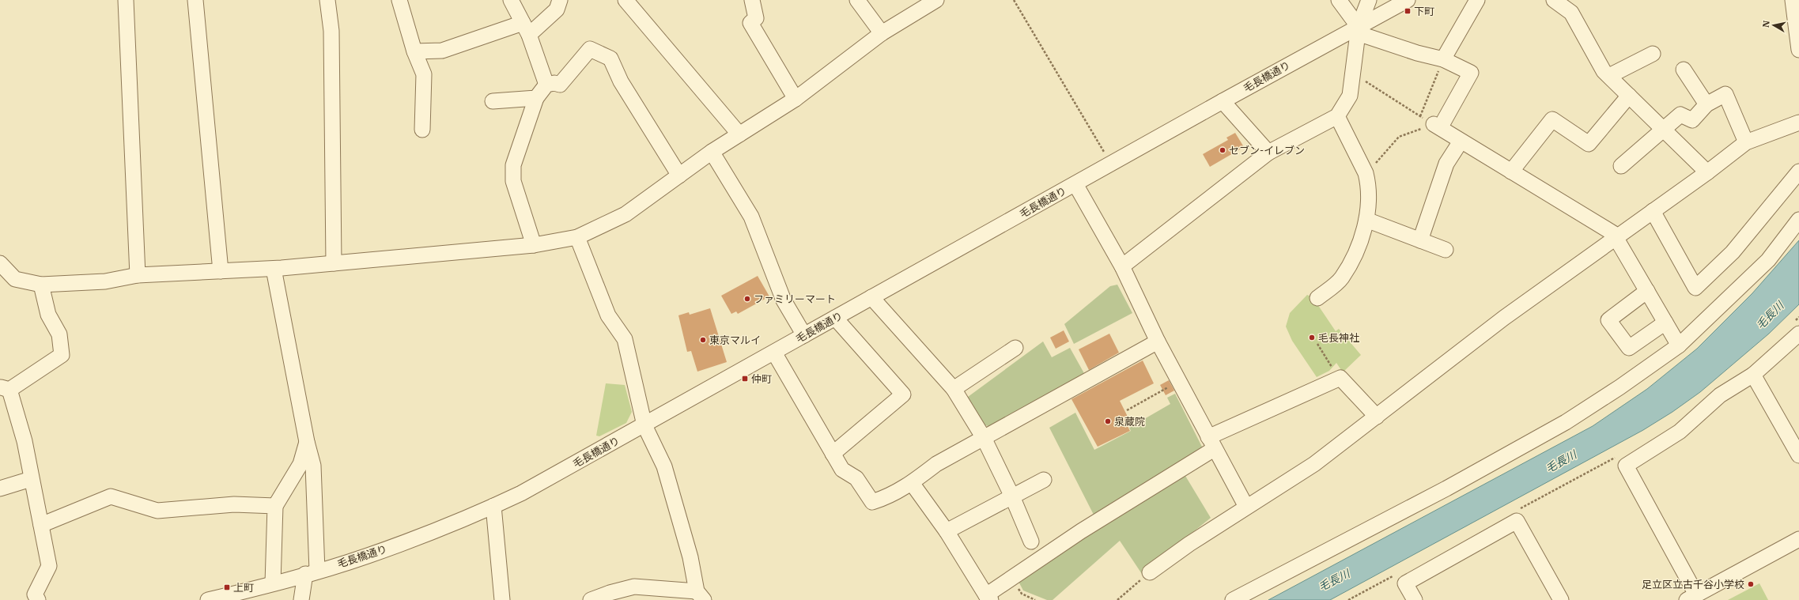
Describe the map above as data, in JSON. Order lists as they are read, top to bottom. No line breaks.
{"streets":{"street":["毛長橋通り"]},"water":["毛長川"],"places":{"transit":["下町","仲町","上町"],"other":["セブン-イレブン","ファミリーマート","毛長神社","東京マルイ","泉蔵院","足立区立古千谷小学校"]},"north":"left"}
